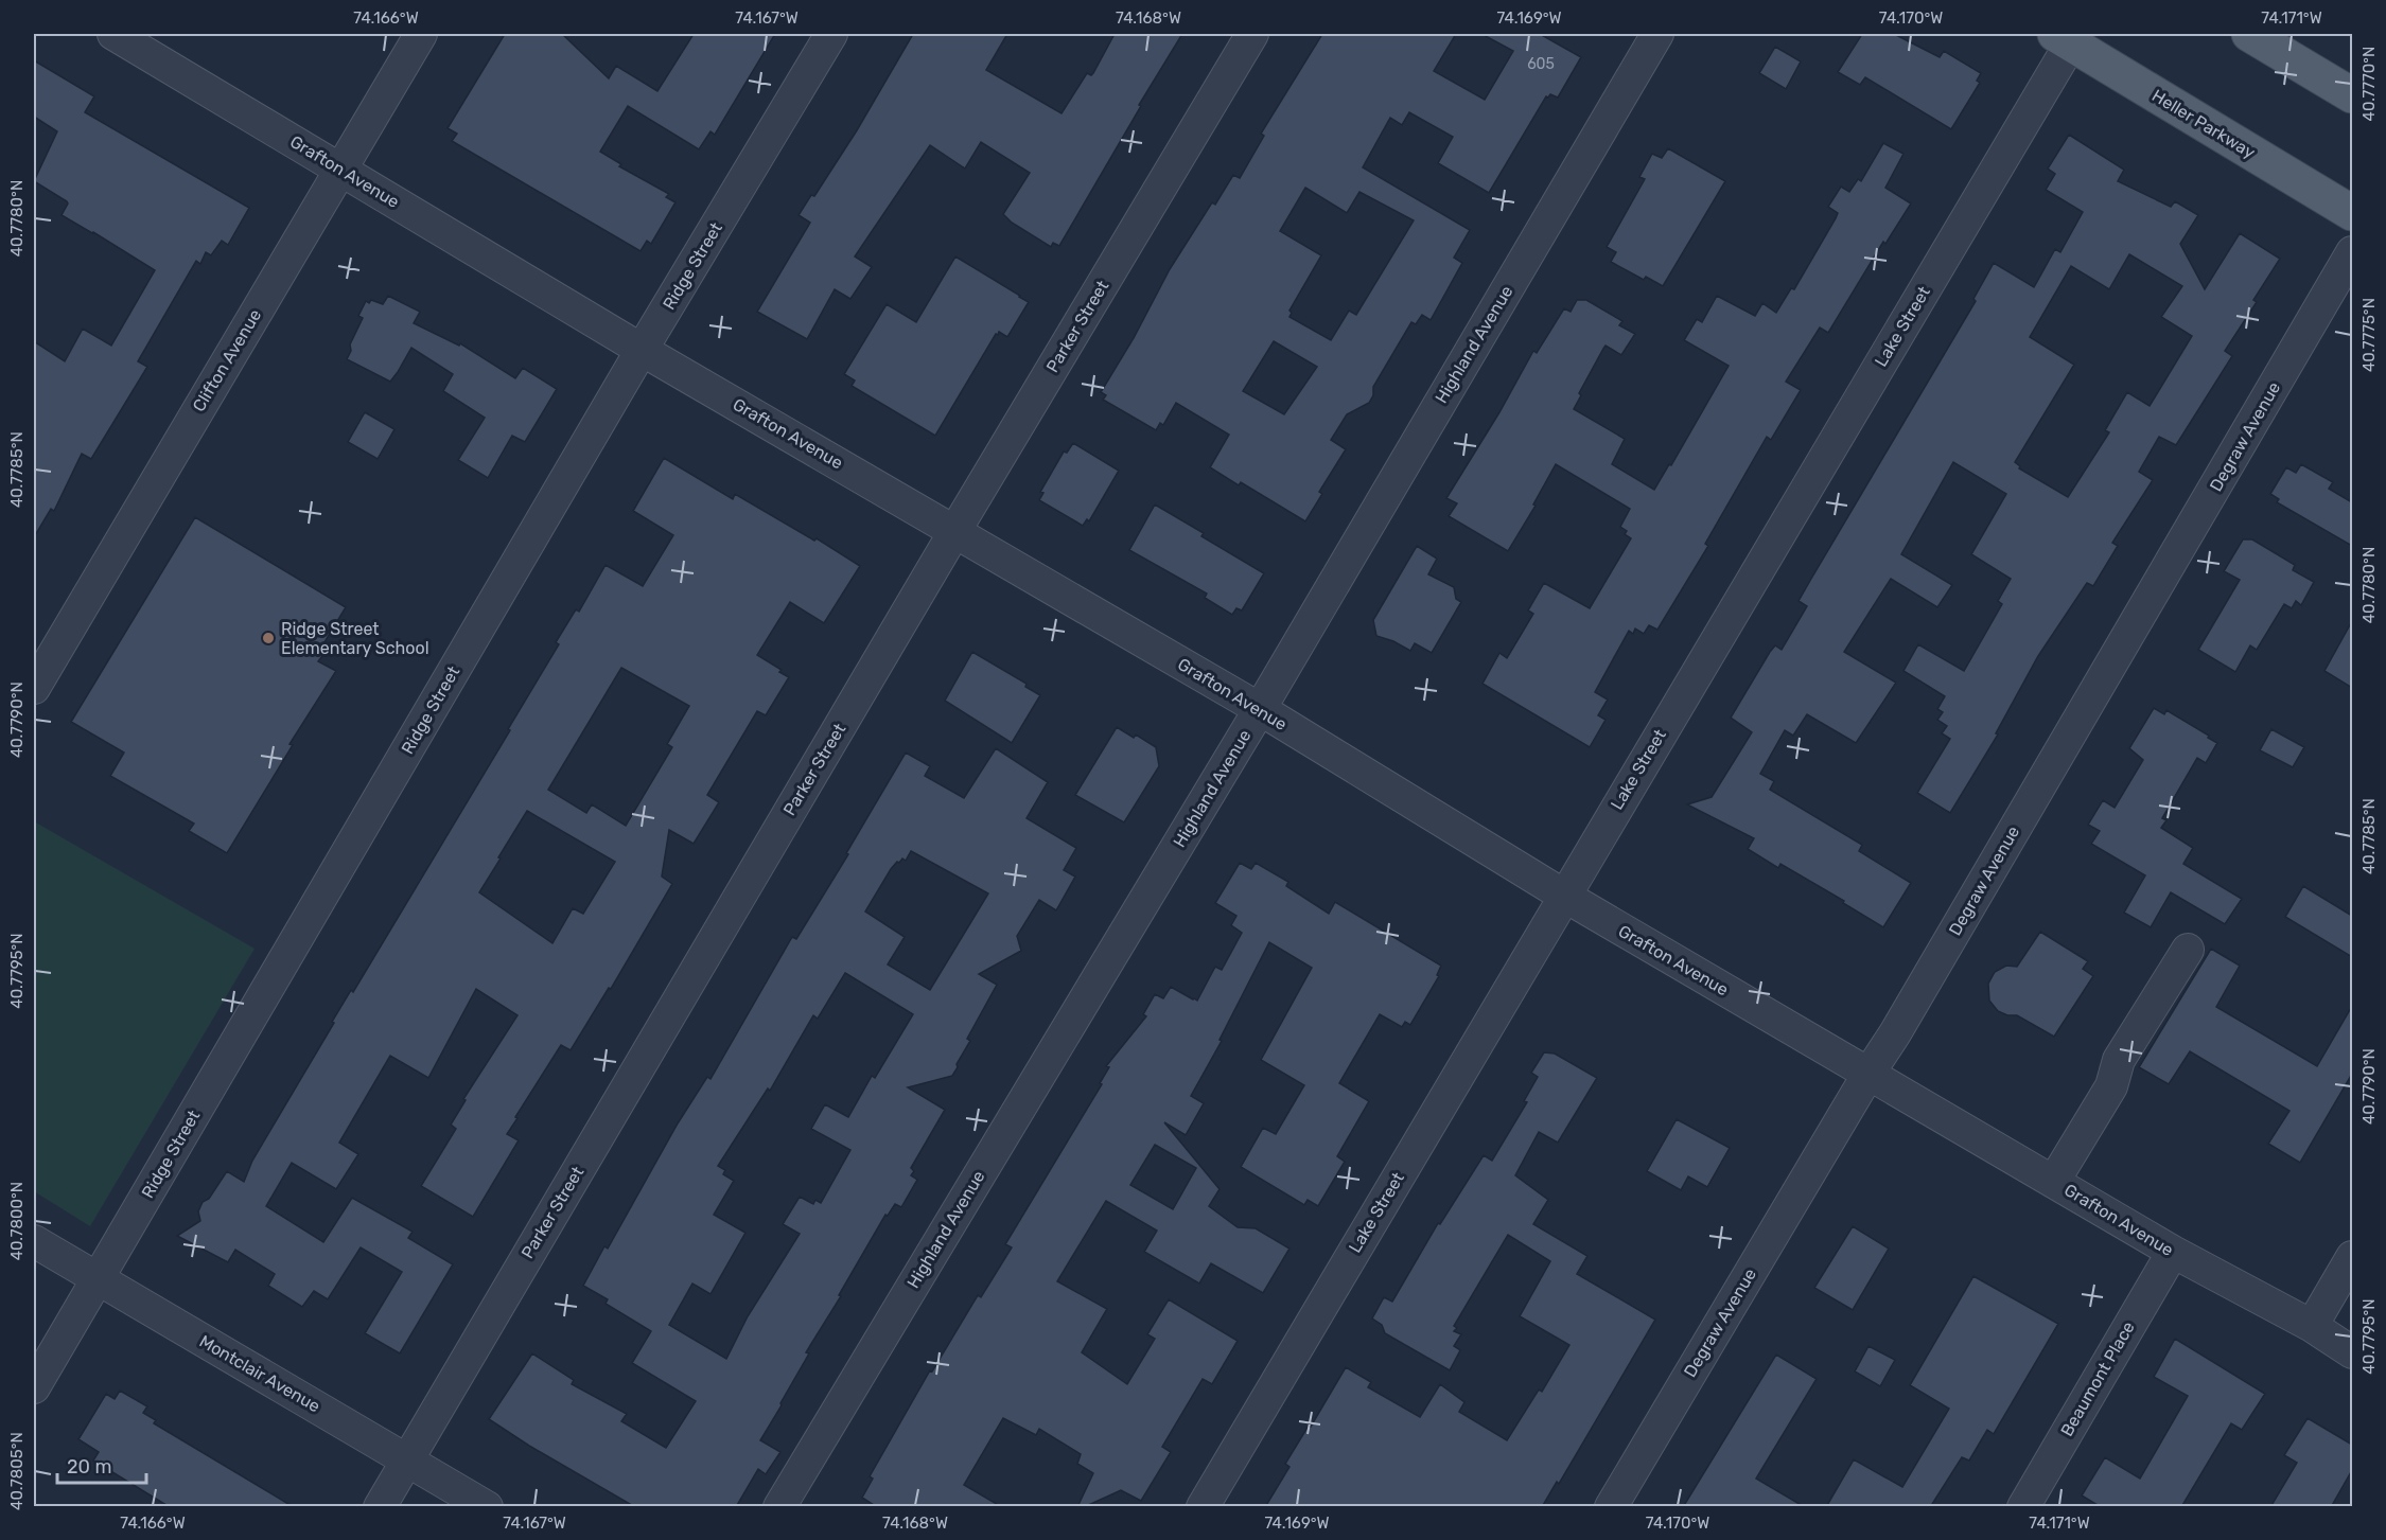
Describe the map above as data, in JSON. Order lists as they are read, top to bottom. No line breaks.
{"streets":{"main road":["Heller Parkway"],"street":["Grafton Avenue","Ridge Street","Parker Street","Lake Street","Highland Avenue","Clifton Avenue","Degraw Avenue","Montclair Avenue","Beaumont Place"]},"crossings":[["Heller Parkway","Lake Street"],["Grafton Avenue","Ridge Street"],["Grafton Avenue","Parker Street"],["Grafton Avenue","Lake Street"],["Grafton Avenue","Highland Avenue"],["Grafton Avenue","Clifton Avenue"],["Grafton Avenue","Degraw Avenue"],["Grafton Avenue","Beaumont Place"],["Ridge Street","Montclair Avenue"],["Parker Street","Montclair Avenue"]],"places":["Ridge Street Elementary School"],"house_numbers":["605"],"scale_bar":"20 m","coordinates":["74.166°W","74.167°W","74.168°W","74.169°W","74.170°W","74.171°W","40.7770°N","40.7780°N","40.7775°N","40.7785°N","40.7790°N","40.7795°N","40.7800°N","40.7805°N"]}
